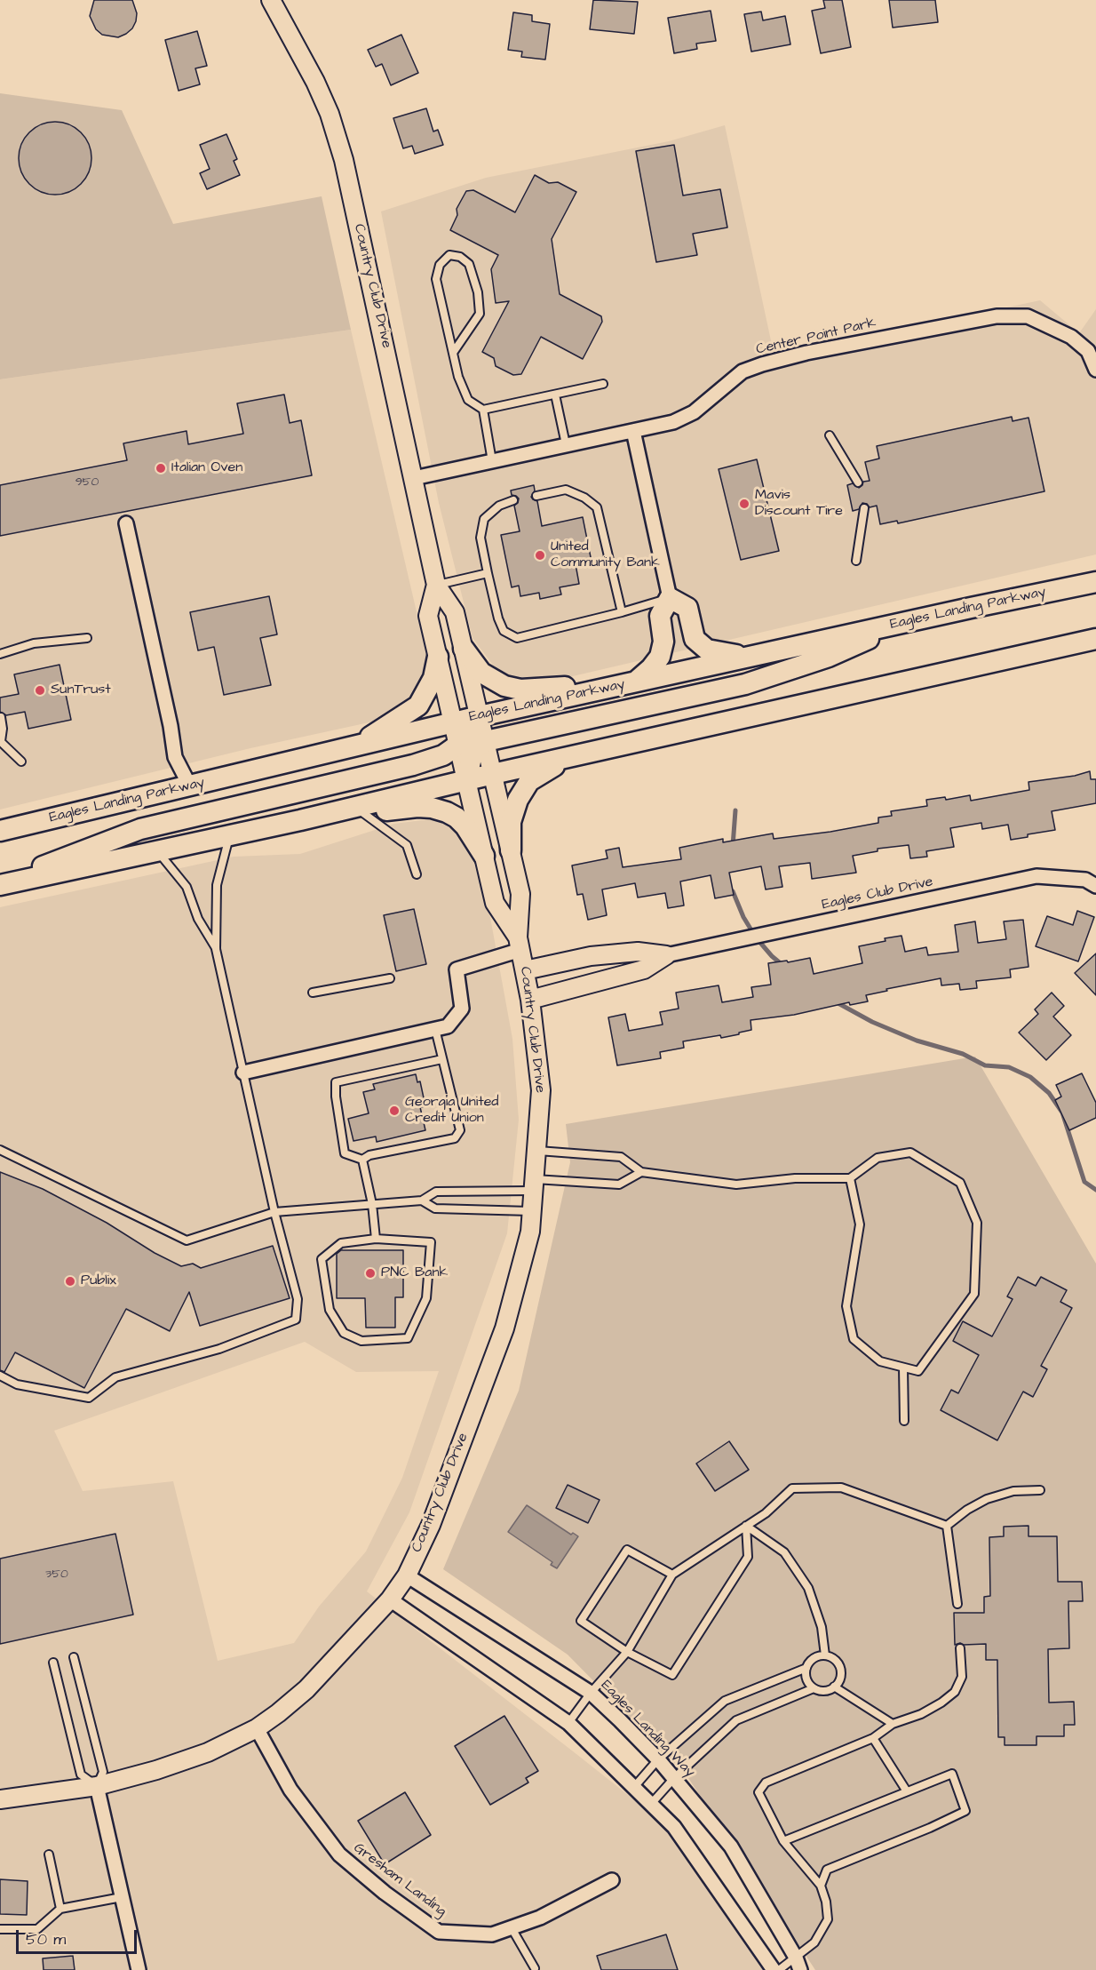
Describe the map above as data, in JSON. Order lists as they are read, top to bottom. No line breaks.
{"streets":{"main road":["Eagles Landing Parkway"],"street":["Country Club Drive","Center Point Park","Eagles Club Drive","Eagles Landing Way","Gresham Landing"]},"crossings":[["Country Club Drive","Center Point Park"],["Country Club Drive","Eagles Landing Parkway"],["Country Club Drive","Eagles Landing Way"],["Country Club Drive","Gresham Landing"]],"places":["Italian Oven","Mavis Discount Tire","United Community Bank","SunTrust","Georgia United Credit Union","PNC Bank","Publix"],"house_numbers":["950","350"],"scale_bar":"50 m"}
